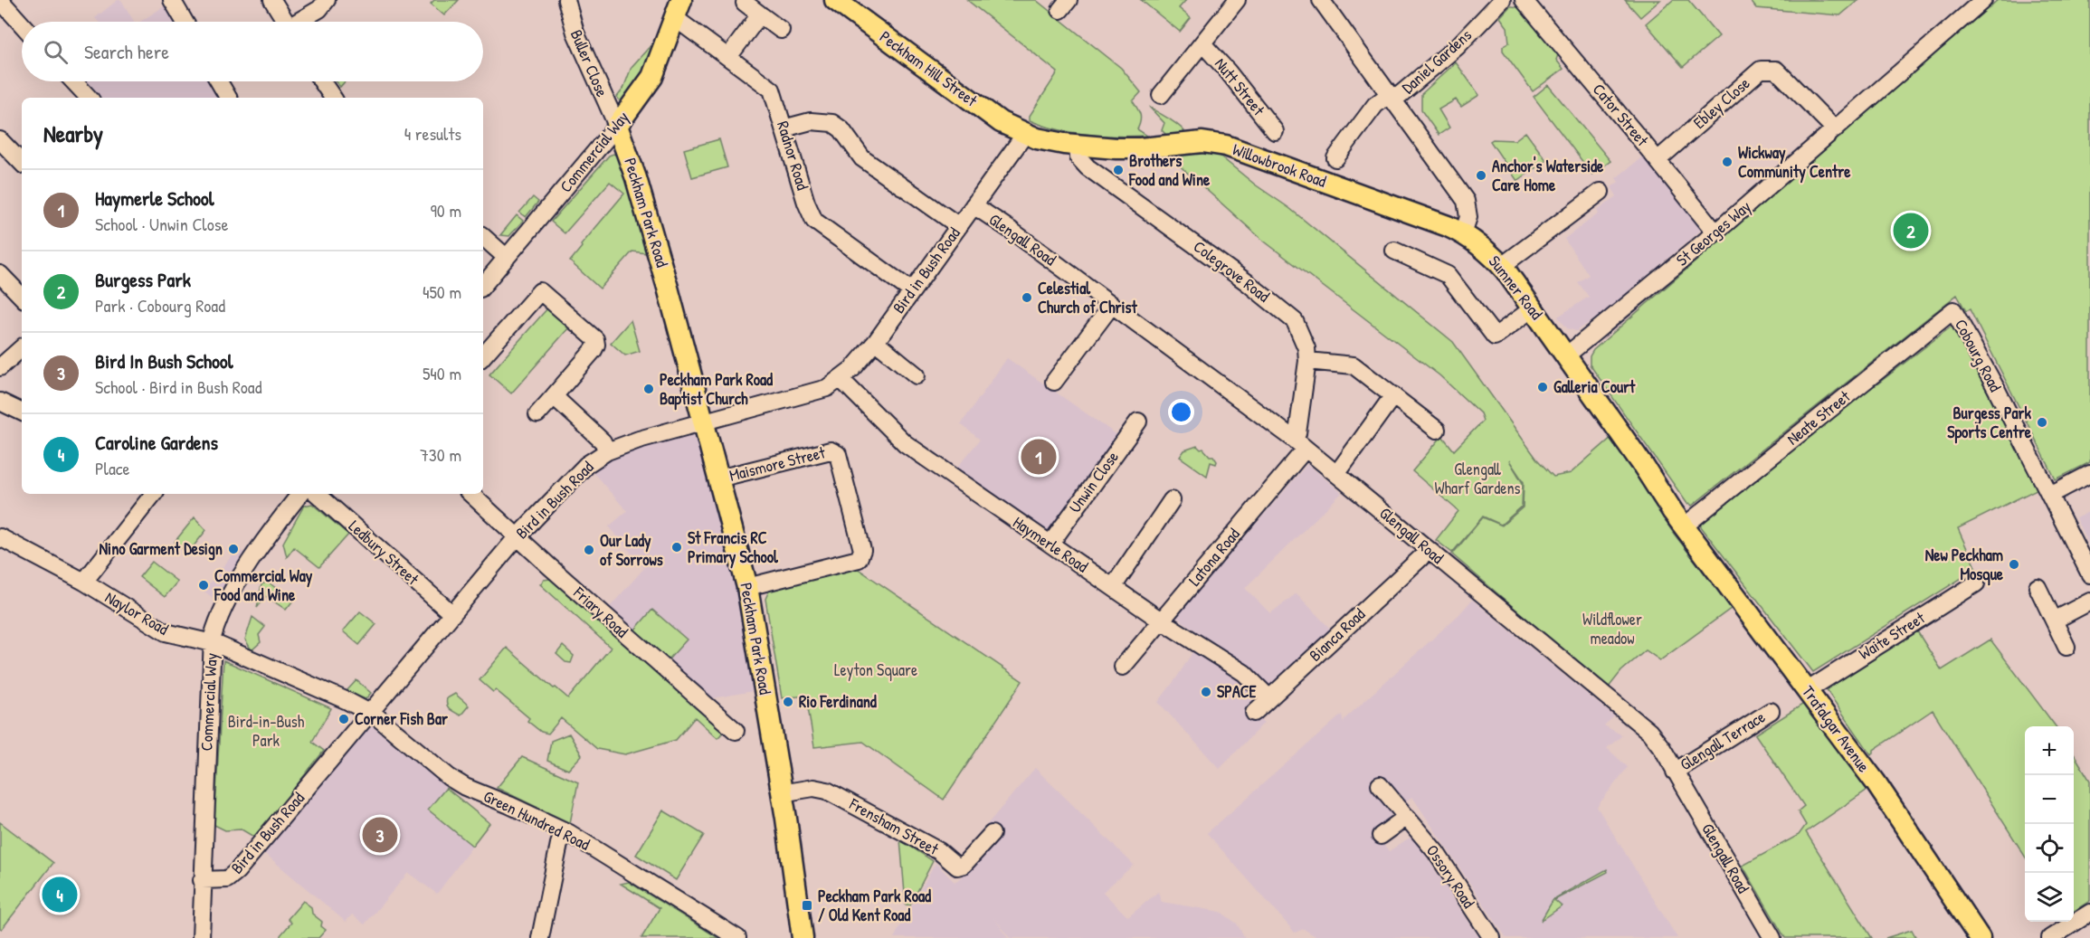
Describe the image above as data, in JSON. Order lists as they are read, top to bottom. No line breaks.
{"streets":{"main road":["Peckham Hill Street","Commercial Way","Willowbrook Road","Peckham Park Road","Sumner Road","Trafalgar Avenue"],"street":["Daniel Gardens","Buller Close","Nutt Street","Ebley Close","Cator Street","Radnor Road","St Georges Way","Glengall Road","Bird in Bush Road","Colegrove Road","Cobourg Road","Neate Street","Maismore Street","Unwin Close","Haymerle Road","Ledbury Street","Latona Road","Friary Road","Naylor Road","Bianca Road","Waite Street","Glengall Terrace","Green Hundred Road","Frensham Street","Ossory Road"]},"crossings":[["Buller Close","Commercial Way"],["Buller Close","Peckham Park Road"],["Peckham Hill Street","Willowbrook Road"],["Peckham Hill Street","Bird in Bush Road"],["Ebley Close","Cator Street"],["Ebley Close","St Georges Way"],["Cator Street","St Georges Way"],["Commercial Way","Radnor Road"],["Commercial Way","Peckham Park Road"],["Commercial Way","Bird in Bush Road"],["Commercial Way","Naylor Road"],["Radnor Road","Bird in Bush Road"],["Willowbrook Road","Bird in Bush Road"],["Willowbrook Road","Colegrove Road"],["Willowbrook Road","Sumner Road"],["Peckham Park Road","Bird in Bush Road"],["Peckham Park Road","Maismore Street"],["Peckham Park Road","Frensham Street"],["St Georges Way","Sumner Road"],["Glengall Road","Bird in Bush Road"],["Glengall Road","Colegrove Road"],["Glengall Road","Latona Road"],["Glengall Road","Glengall Terrace"],["Bird in Bush Road","Haymerle Road"],["Bird in Bush Road","Ledbury Street"],["Bird in Bush Road","Friary Road"],["Bird in Bush Road","Naylor Road"],["Bird in Bush Road","Green Hundred Road"],["Colegrove Road","Latona Road"],["Sumner Road","Neate Street"],["Sumner Road","Trafalgar Avenue"],["Cobourg Road","Neate Street"],["Neate Street","Trafalgar Avenue"],["Unwin Close","Haymerle Road"],["Haymerle Road","Latona Road"],["Haymerle Road","Bianca Road"],["Naylor Road","Green Hundred Road"],["Waite Street","Trafalgar Avenue"]],"parks":["Glengall Wharf Gardens","Wildflower meadow","Leyton Square","Bird-in-Bush Park"],"places":{"other":["Wickway Community Centre","Brothers Food and Wine","Anchor's Waterside Care Home","Celestial Church of Christ","Galleria Court","Peckham Park Road Baptist Church","Burgess Park Sports Centre","St Francis RC Primary School","Nino Garment Design","Our Lady of Sorrows","New Peckham Mosque","Commercial Way Food and Wine","SPACE","Rio Ferdinand","Corner Fish Bar"],"transit":["Peckham Park Road / Old Kent Road"]},"page":{"search":"Search here","heading":["Nearby","4 results"],"list":[{"mark":"1","name":"Haymerle School","note":"School · Unwin Close","value":"90 m"},{"mark":"2","name":"Burgess Park","note":"Park · Cobourg Road","value":"450 m"},{"mark":"3","name":"Bird In Bush School","note":"School · Bird in Bush Road","value":"540 m"},{"mark":"4","name":"Caroline Gardens","note":"Place","value":"730 m"}],"pins":["2","1","3","4"],"map_buttons":["+","−"]}}
